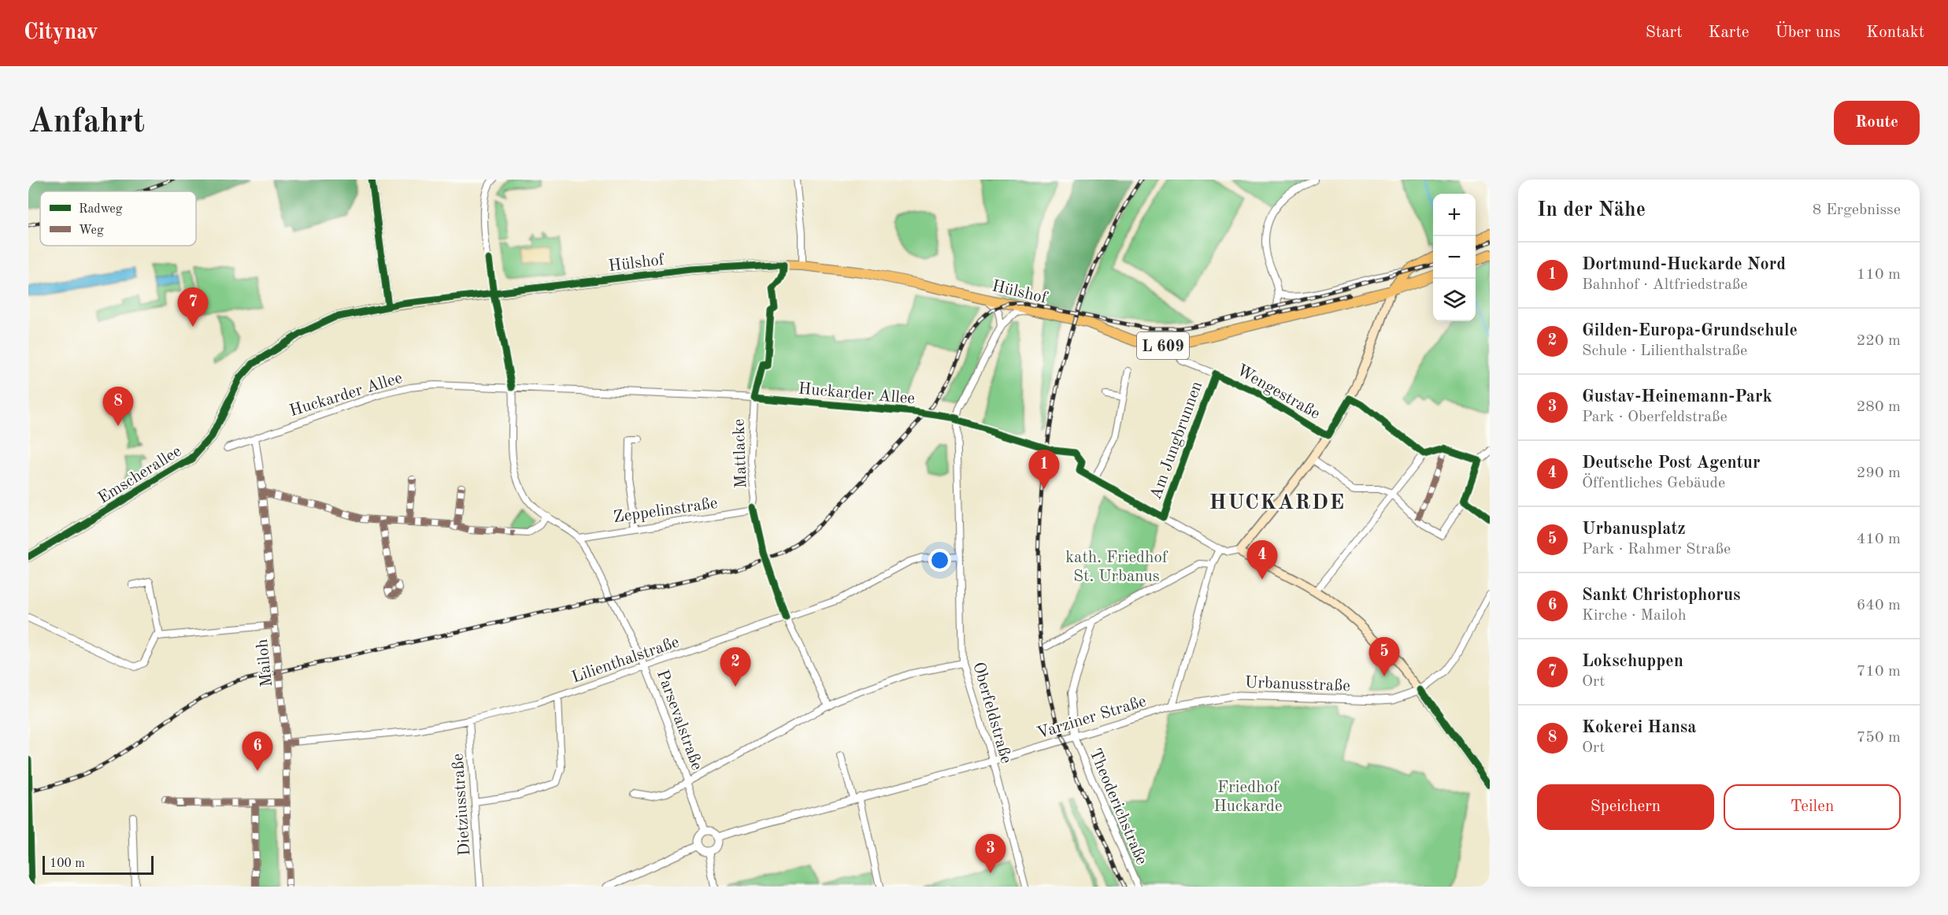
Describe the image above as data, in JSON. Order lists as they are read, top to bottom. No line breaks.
{"streets":{"main road":["Hülshof","L 609","Emscherallee"],"street":["Wengestraße","Huckarder Allee","Am Jungbrunnen","Mattlacke","Zeppelinstraße","Lilienthalstraße","Mailoh","Urbanusstraße","Oberfeldstraße","Varziner Straße","Parsevalstraße","Dietziusstraße","Theoderichstraße"]},"crossings":[["Hülshof","L 609"],["Hülshof","Wengestraße"],["Hülshof","Emscherallee"],["Hülshof","Oberfeldstraße"],["Hülshof","Parsevalstraße"],["Wengestraße","Am Jungbrunnen"],["Huckarder Allee","Mattlacke"],["Huckarder Allee","Mailoh"],["Huckarder Allee","Oberfeldstraße"],["Huckarder Allee","Parsevalstraße"],["Mattlacke","Zeppelinstraße"],["Emscherallee","Parsevalstraße"],["Zeppelinstraße","Parsevalstraße"],["Lilienthalstraße","Mailoh"],["Lilienthalstraße","Oberfeldstraße"],["Lilienthalstraße","Parsevalstraße"],["Lilienthalstraße","Dietziusstraße"],["Urbanusstraße","Varziner Straße"],["Oberfeldstraße","Varziner Straße"],["Varziner Straße","Parsevalstraße"],["Varziner Straße","Theoderichstraße"]],"districts":["HUCKARDE"],"parks":["kath. Friedhof St. Urbanus","Friedhof Huckarde"],"legend":["Radweg","Weg"],"scale_bar":"100 m","page":{"header":"Citynav","nav":["Start","Karte","Über uns","Kontakt"],"buttons":["Route",["Speichern","Teilen"]],"title":"Anfahrt","heading":["In der Nähe","8 Ergebnisse"],"map_buttons":["+","−"],"list":[{"mark":"1","name":"Dortmund-Huckarde Nord","note":"Bahnhof · Altfriedstraße","value":"110 m"},{"mark":"2","name":"Gilden-Europa-Grundschule","note":"Schule · Lilienthalstraße","value":"220 m"},{"mark":"3","name":"Gustav-Heinemann-Park","note":"Park · Oberfeldstraße","value":"280 m"},{"mark":"4","name":"Deutsche Post Agentur","note":"Öffentliches Gebäude","value":"290 m"},{"mark":"5","name":"Urbanusplatz","note":"Park · Rahmer Straße","value":"410 m"},{"mark":"6","name":"Sankt Christophorus","note":"Kirche · Mailoh","value":"640 m"},{"mark":"7","name":"Lokschuppen","note":"Ort","value":"710 m"},{"mark":"8","name":"Kokerei Hansa","note":"Ort","value":"750 m"}],"pins":["7","8","1","4","5","2","6","3"],"scale":"100 m"}}
